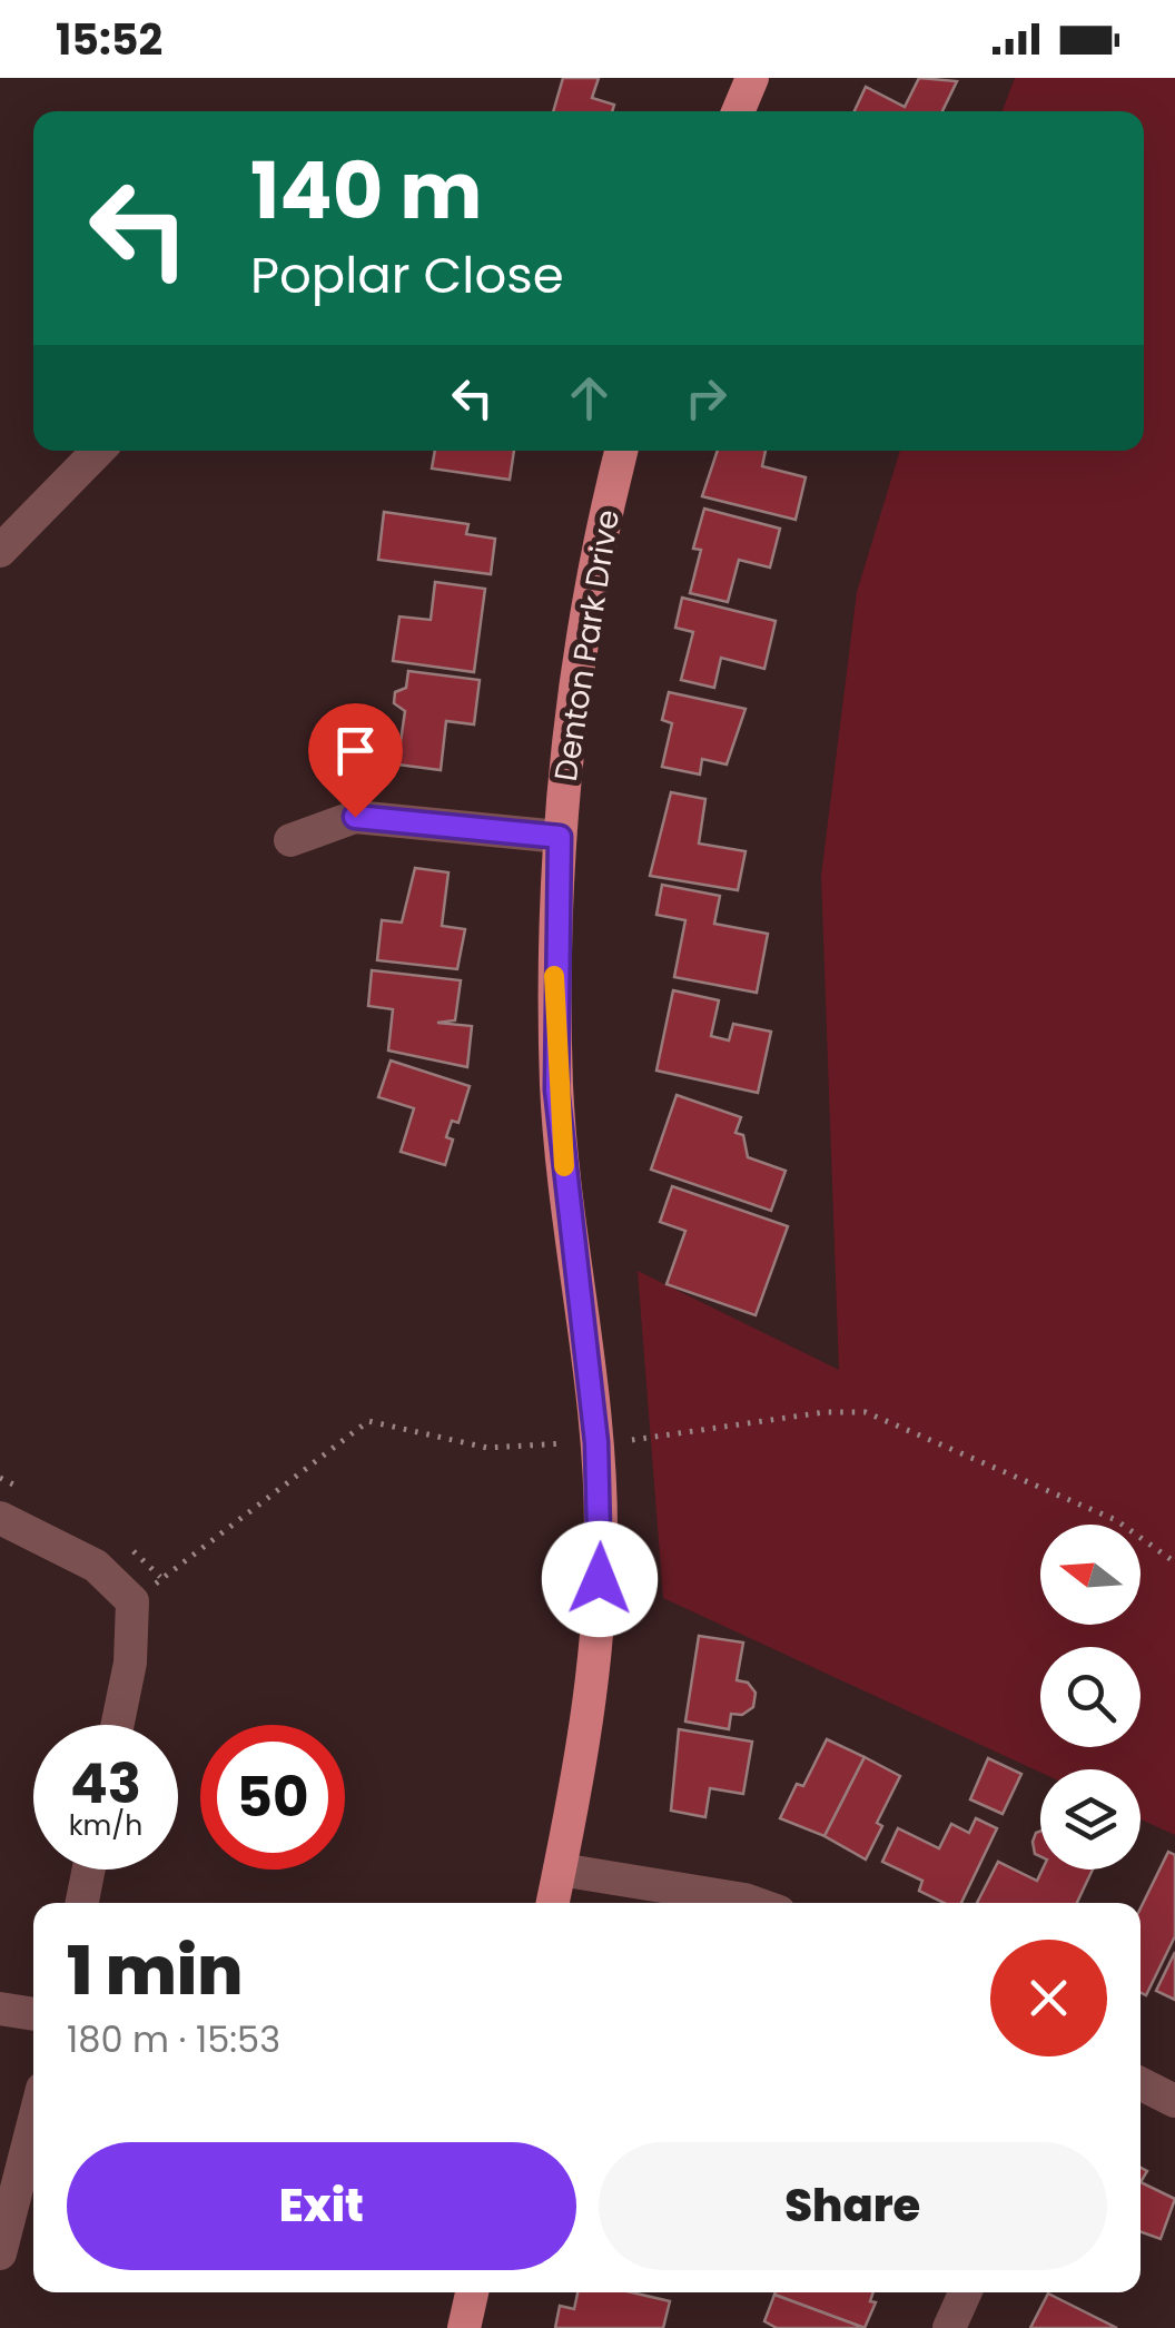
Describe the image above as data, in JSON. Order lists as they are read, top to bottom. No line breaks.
{"streets":{"main road":["Denton Park Drive"]},"north":"left","page":{"status":"15:52","turn":["140 m","Poplar Close"],"speed":"43 km/h","limit":"50","heading":["1 min","180 m · 15:53"],"buttons":["Exit","Share"]}}
